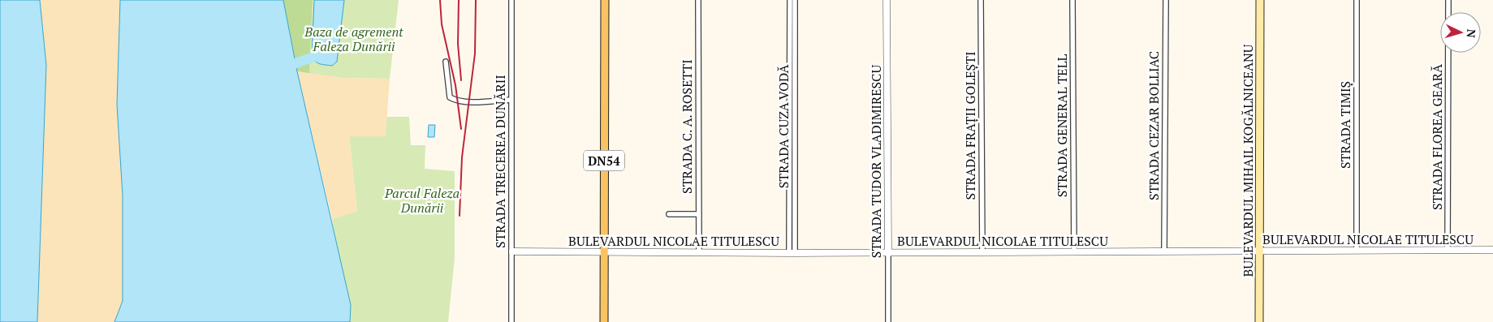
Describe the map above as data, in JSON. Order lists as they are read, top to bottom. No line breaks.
{"streets":{"main road":["DN54","BULEVARDUL MIHAIL KOGĂLNICEANU"],"street":["STRADA TIMIȘ","STRADA FRAȚII GOLEȘTI","STRADA GENERAL TELL","STRADA CEZAR BOLLIAC","STRADA C. A. ROSETTI","STRADA CUZA VODĂ","STRADA FLOREA GEARĂ","STRADA TRECEREA DUNĂRII","STRADA TUDOR VLADIMIRESCU","BULEVARDUL NICOLAE TITULESCU"]},"crossings":[["STRADA TIMIȘ","BULEVARDUL NICOLAE TITULESCU"],["STRADA FRAȚII GOLEȘTI","BULEVARDUL NICOLAE TITULESCU"],["STRADA GENERAL TELL","BULEVARDUL NICOLAE TITULESCU"],["STRADA CEZAR BOLLIAC","BULEVARDUL NICOLAE TITULESCU"],["STRADA C. A. ROSETTI","BULEVARDUL NICOLAE TITULESCU"],["STRADA CUZA VODĂ","BULEVARDUL NICOLAE TITULESCU"],["STRADA FLOREA GEARĂ","BULEVARDUL NICOLAE TITULESCU"],["DN54","BULEVARDUL NICOLAE TITULESCU"],["BULEVARDUL MIHAIL KOGĂLNICEANU","BULEVARDUL NICOLAE TITULESCU"],["STRADA TRECEREA DUNĂRII","BULEVARDUL NICOLAE TITULESCU"],["STRADA TUDOR VLADIMIRESCU","BULEVARDUL NICOLAE TITULESCU"]],"parks":["Baza de agrement Faleza Dunării","Parcul Faleza Dunării"],"north":"right"}
